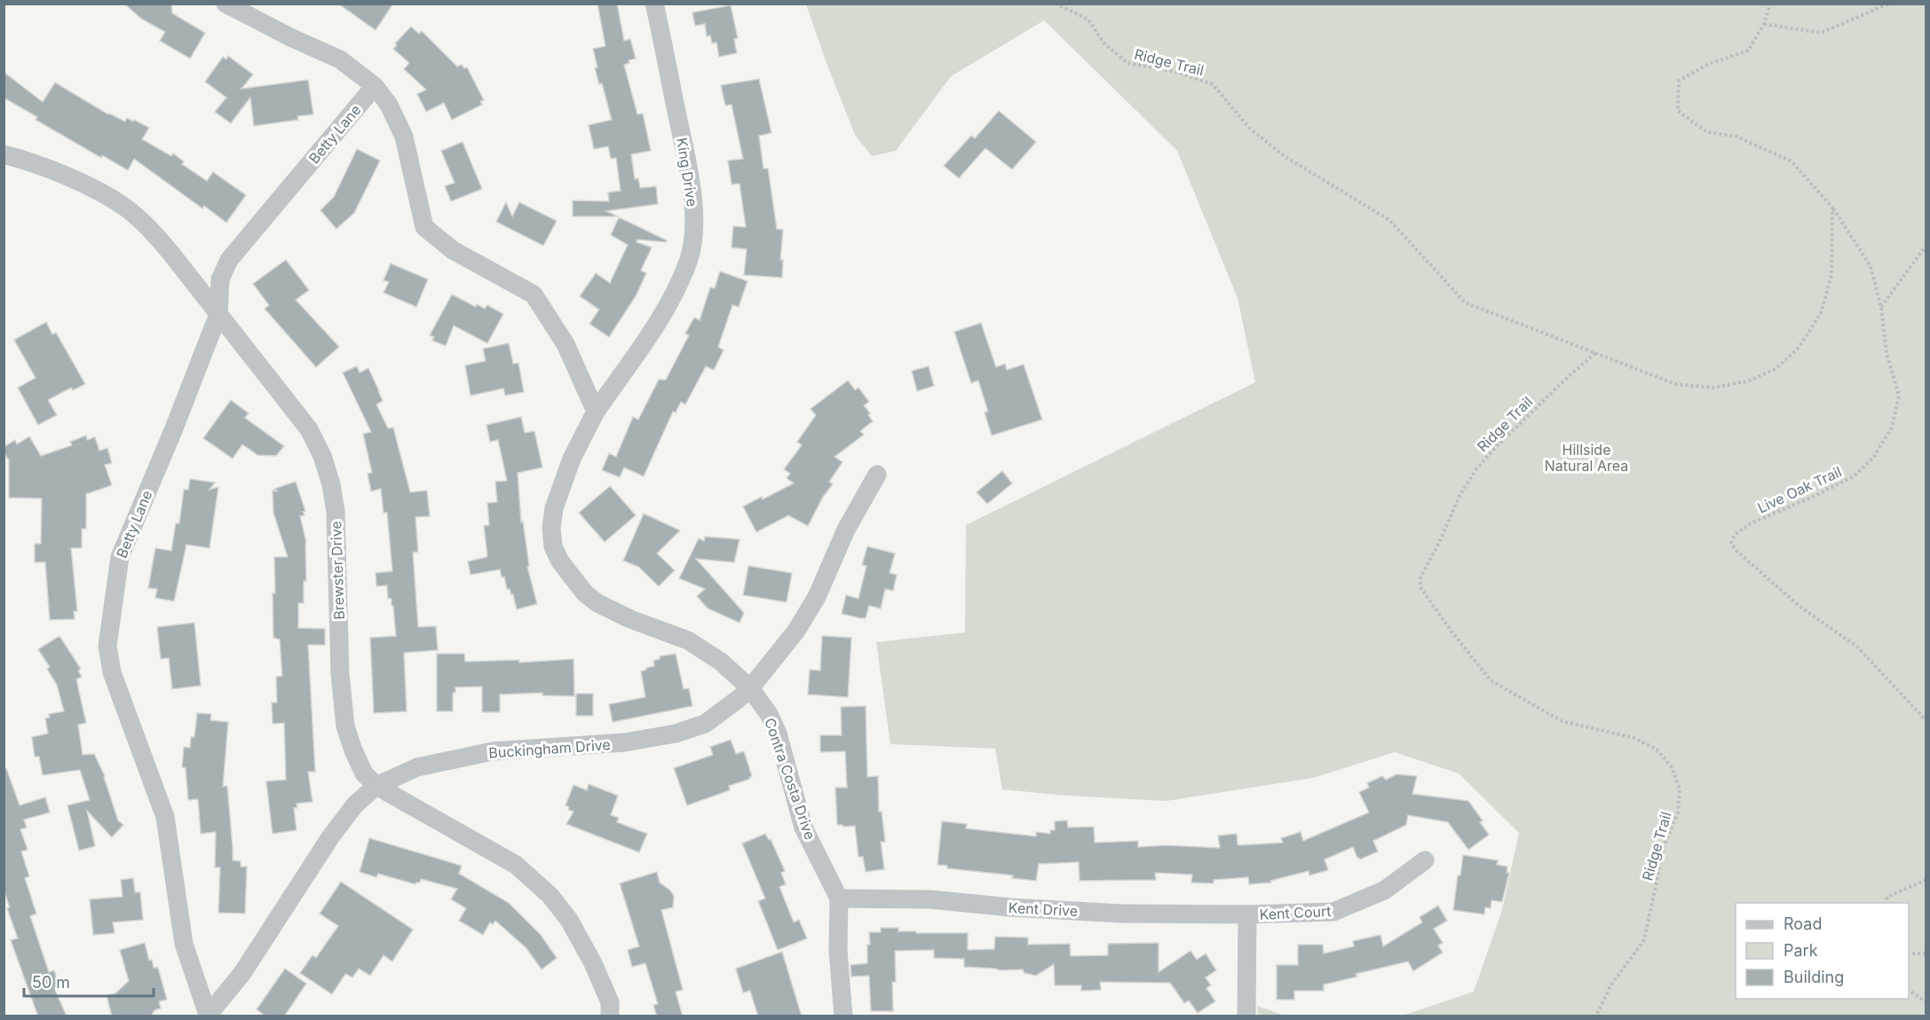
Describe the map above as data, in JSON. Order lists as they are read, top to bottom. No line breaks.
{"streets":{"street":["Betty Lane","King Drive","Brewster Drive","Buckingham Drive","Contra Costa Drive","Kent Drive","Kent Court"],"path":["Ridge Trail","Live Oak Trail"]},"crossings":[["Betty Lane","Brewster Drive"],["Betty Lane","Buckingham Drive"],["King Drive","Contra Costa Drive"],["Brewster Drive","Buckingham Drive"],["Buckingham Drive","Contra Costa Drive"],["Contra Costa Drive","Kent Drive"],["Kent Drive","Kent Court"]],"parks":["Hillside Natural Area"],"legend":["Road","Park","Building"],"scale_bar":"50 m"}
